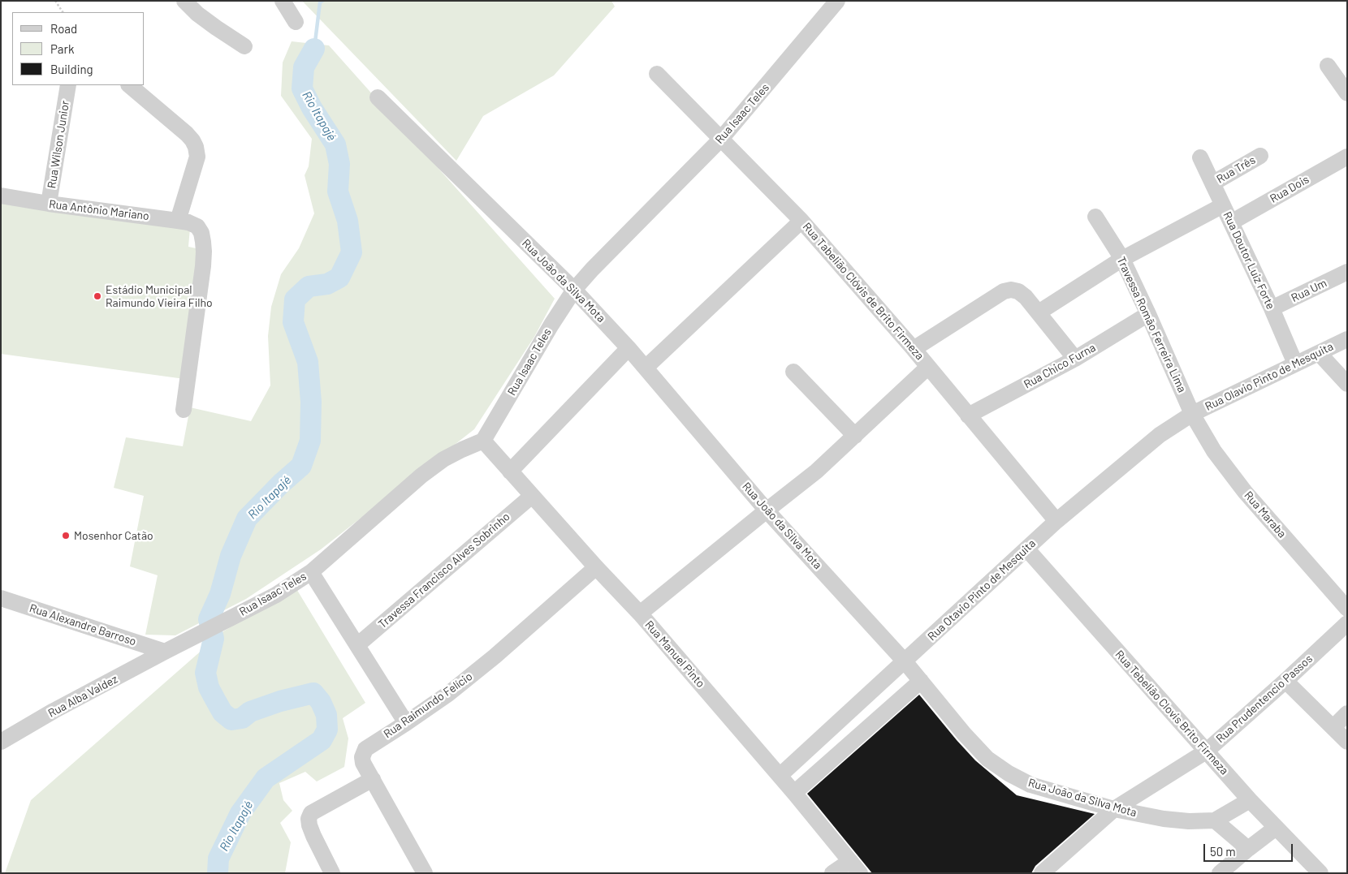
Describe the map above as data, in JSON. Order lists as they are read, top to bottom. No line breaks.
{"streets":{"street":["Rua Isaac Teles","Rua Wilson Junior","Rua Três","Rua Dois","Rua Antônio Mariano","Rua Doutor Luiz Forte","Rua João da Silva Mota","Rua Um","Rua Tabelião Clóvis de Brito Firmeza","Travessa Romão Ferreira Lima","Rua Chico Furna","Rua Olavio Pinto de Mesquita","Rua Maraba","Travessa Francisco Alves Sobrinho","Rua Otavio Pinto de Mesquita","Rua Alexandre Barroso","Rua Manuel Pinto","Rua Alba Valdez","Rua Prudentencio Passos","Rua Raimundo Felício","Rua Tebelião Clovis Brito Firmeza"]},"crossings":[["Rua Isaac Teles","Rua João da Silva Mota"],["Rua Isaac Teles","Rua Tabelião Clóvis de Brito Firmeza"],["Rua Isaac Teles","Rua Alexandre Barroso"],["Rua Isaac Teles","Rua Manuel Pinto"],["Rua Isaac Teles","Rua Alba Valdez"],["Rua Wilson Junior","Rua Antônio Mariano"],["Rua Três","Rua Doutor Luiz Forte"],["Rua Dois","Rua Doutor Luiz Forte"],["Rua Doutor Luiz Forte","Rua Um"],["Rua Doutor Luiz Forte","Rua Olavio Pinto de Mesquita"],["Rua João da Silva Mota","Rua Otavio Pinto de Mesquita"],["Rua João da Silva Mota","Rua Prudentencio Passos"],["Rua João da Silva Mota","Rua Tebelião Clovis Brito Firmeza"],["Rua Tabelião Clóvis de Brito Firmeza","Rua Chico Furna"],["Rua Tabelião Clóvis de Brito Firmeza","Rua Otavio Pinto de Mesquita"],["Travessa Romão Ferreira Lima","Rua Chico Furna"],["Travessa Romão Ferreira Lima","Rua Olavio Pinto de Mesquita"],["Travessa Romão Ferreira Lima","Rua Maraba"],["Travessa Romão Ferreira Lima","Rua Otavio Pinto de Mesquita"],["Rua Olavio Pinto de Mesquita","Rua Maraba"],["Rua Olavio Pinto de Mesquita","Rua Otavio Pinto de Mesquita"],["Rua Maraba","Rua Otavio Pinto de Mesquita"],["Travessa Francisco Alves Sobrinho","Rua Manuel Pinto"],["Rua Otavio Pinto de Mesquita","Rua Manuel Pinto"],["Rua Otavio Pinto de Mesquita","Rua Tebelião Clovis Brito Firmeza"],["Rua Alexandre Barroso","Rua Alba Valdez"],["Rua Manuel Pinto","Rua Raimundo Felício"],["Rua Prudentencio Passos","Rua Tebelião Clovis Brito Firmeza"]],"water":["Rio Itapajé"],"places":["Estádio Municipal Raimundo Vieira Filho","Mosenhor Catão"],"legend":["Road","Park","Building"],"scale_bar":"50 m"}
